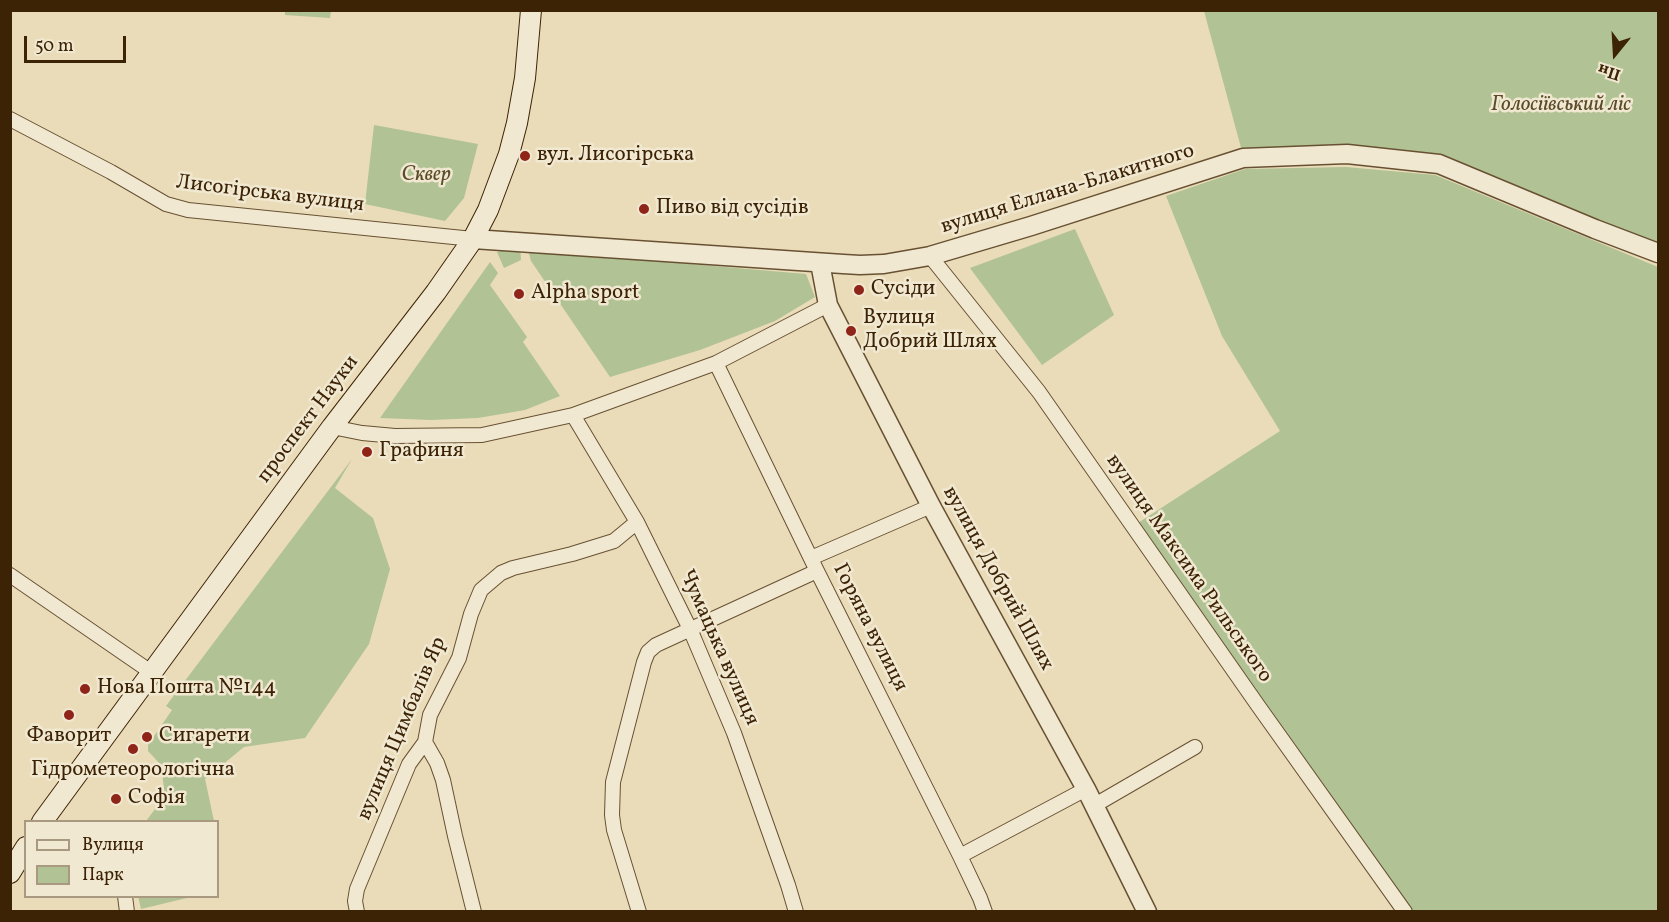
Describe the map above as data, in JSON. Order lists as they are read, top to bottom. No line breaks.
{"streets":{"main road":["проспект Науки"],"street":["вулиця Еллана-Блакитного","Лисогірська вулиця","вулиця Максима Рильського","вулиця Добрий Шлях","Горяна вулиця","Чумацька вулиця","вулиця Цимбалів Яр"]},"crossings":[["вулиця Еллана-Блакитного","Лисогірська вулиця"],["вулиця Еллана-Блакитного","проспект Науки"],["вулиця Еллана-Блакитного","вулиця Максима Рильського"],["вулиця Еллана-Блакитного","вулиця Добрий Шлях"],["Лисогірська вулиця","проспект Науки"],["Чумацька вулиця","вулиця Цимбалів Яр"]],"parks":["Голосіївський ліс","Сквер"],"places":["вул. Лисогірська","Пиво від сусідів","Сусіди","Alpha sport","Вулиця Добрий Шлях","Графиня","Нова Пошта №144","Фаворит","Сигарети","Гідрометеорологічна","Софія"],"legend":["Вулиця","Парк"],"scale_bar":"50 m","north":"bottom"}
